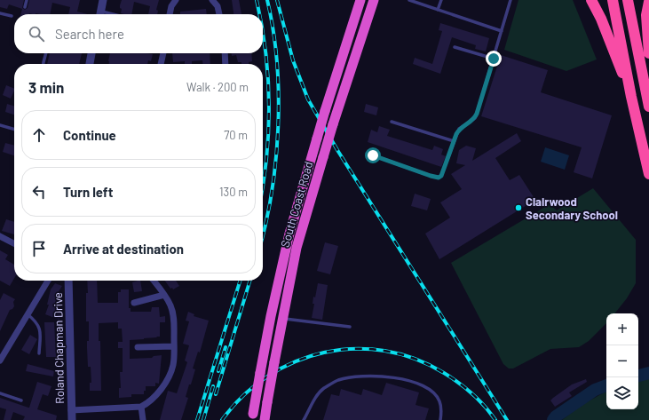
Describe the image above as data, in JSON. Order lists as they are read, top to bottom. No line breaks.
{"streets":{"highway":["South Coast Road"],"street":["Roland Chapman Drive"]},"places":["Clairwood Secondary School"],"page":{"search":"Search here","heading":["3 min","Walk · 200 m"],"list":[["Continue","70 m"],["Turn left","130 m"],"Arrive at destination"],"map_buttons":["+","−"]}}
